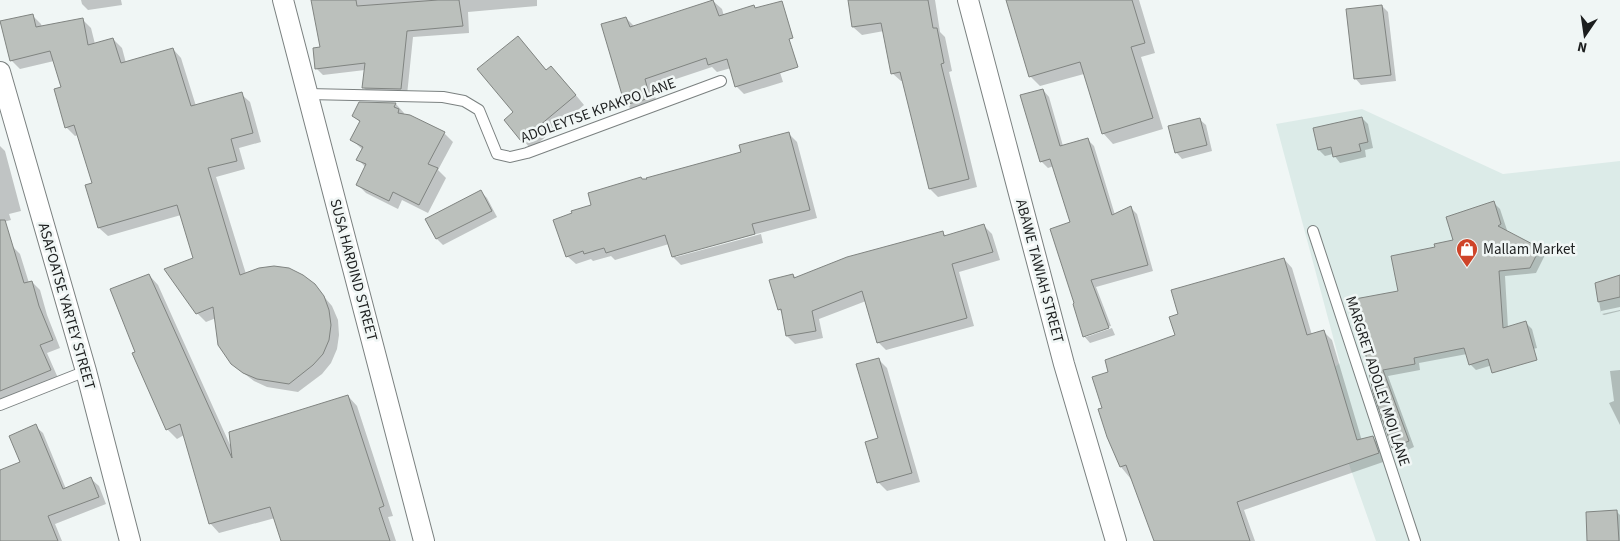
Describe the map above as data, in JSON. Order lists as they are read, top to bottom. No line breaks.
{"streets":{"street":["SUSA HARDIND STREET","ABAWE TAWIAH STREET","ASAFOATSE YARTEY STREET"],"lane":["ADOLEYTSE KPAKPO LANE","MARGRET ADOLEY MOI LANE"]},"crossings":[["ADOLEYTSE KPAKPO LANE","SUSA HARDIND STREET"]],"places":{"shop":["Mallam Market"]},"north":"bottom"}
